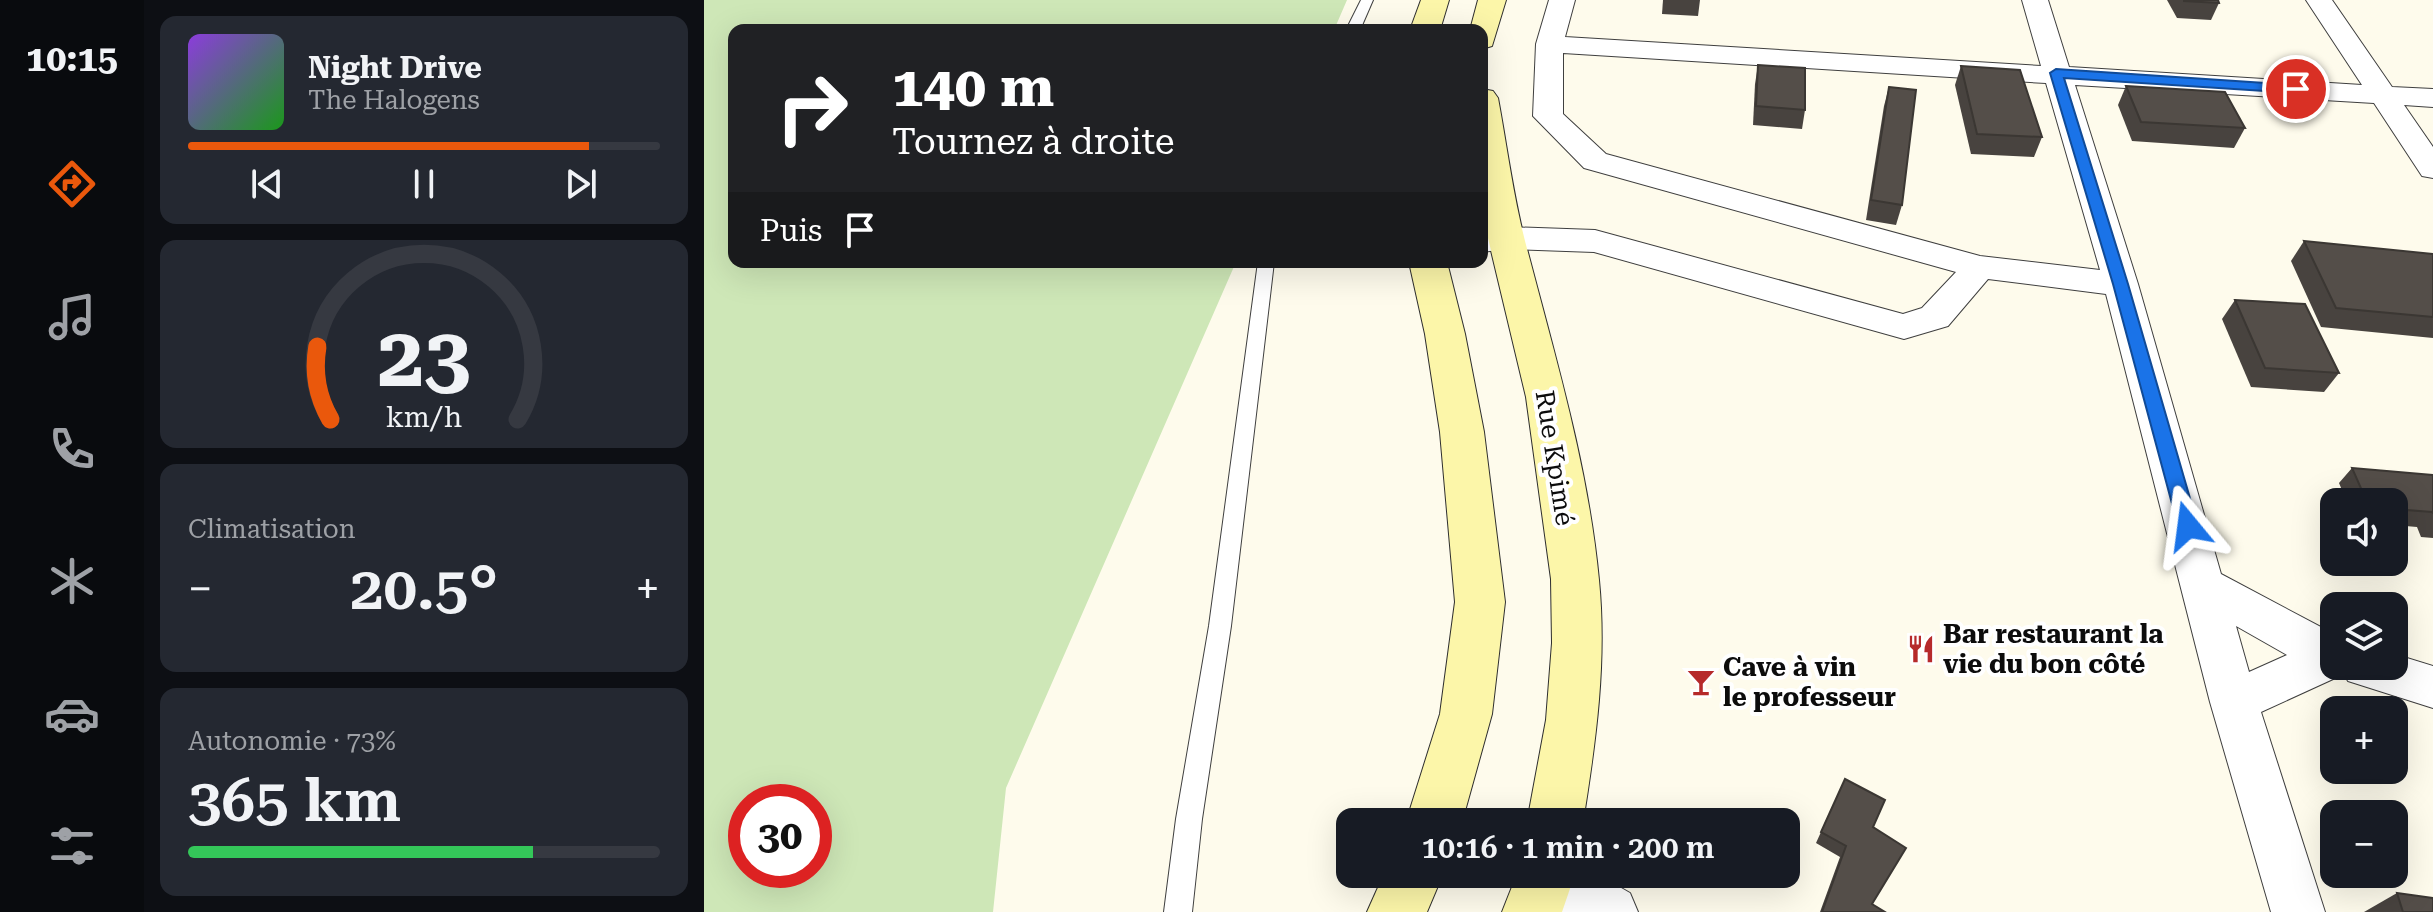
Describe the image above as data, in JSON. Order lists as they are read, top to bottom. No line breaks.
{"streets":{"main road":["Rue Kpimé"]},"places":{"restaurant":["Bar restaurant la vie du bon côté"],"bar":["Cave à vin le professeur"]},"page":{"tabs":"10:15","turn":["140 m","Tournez à droite"],"song":["Night Drive","The Halogens"],"then":"Puis","tile":["Climatisation",["Autonomie · 73%","365 km"]],"map_buttons":["+","−"],"heat":["−","20.5°","+"],"limit":"30","trip":"10:16 · 1 min · 200 m","gauge":["23","km/h"]}}
